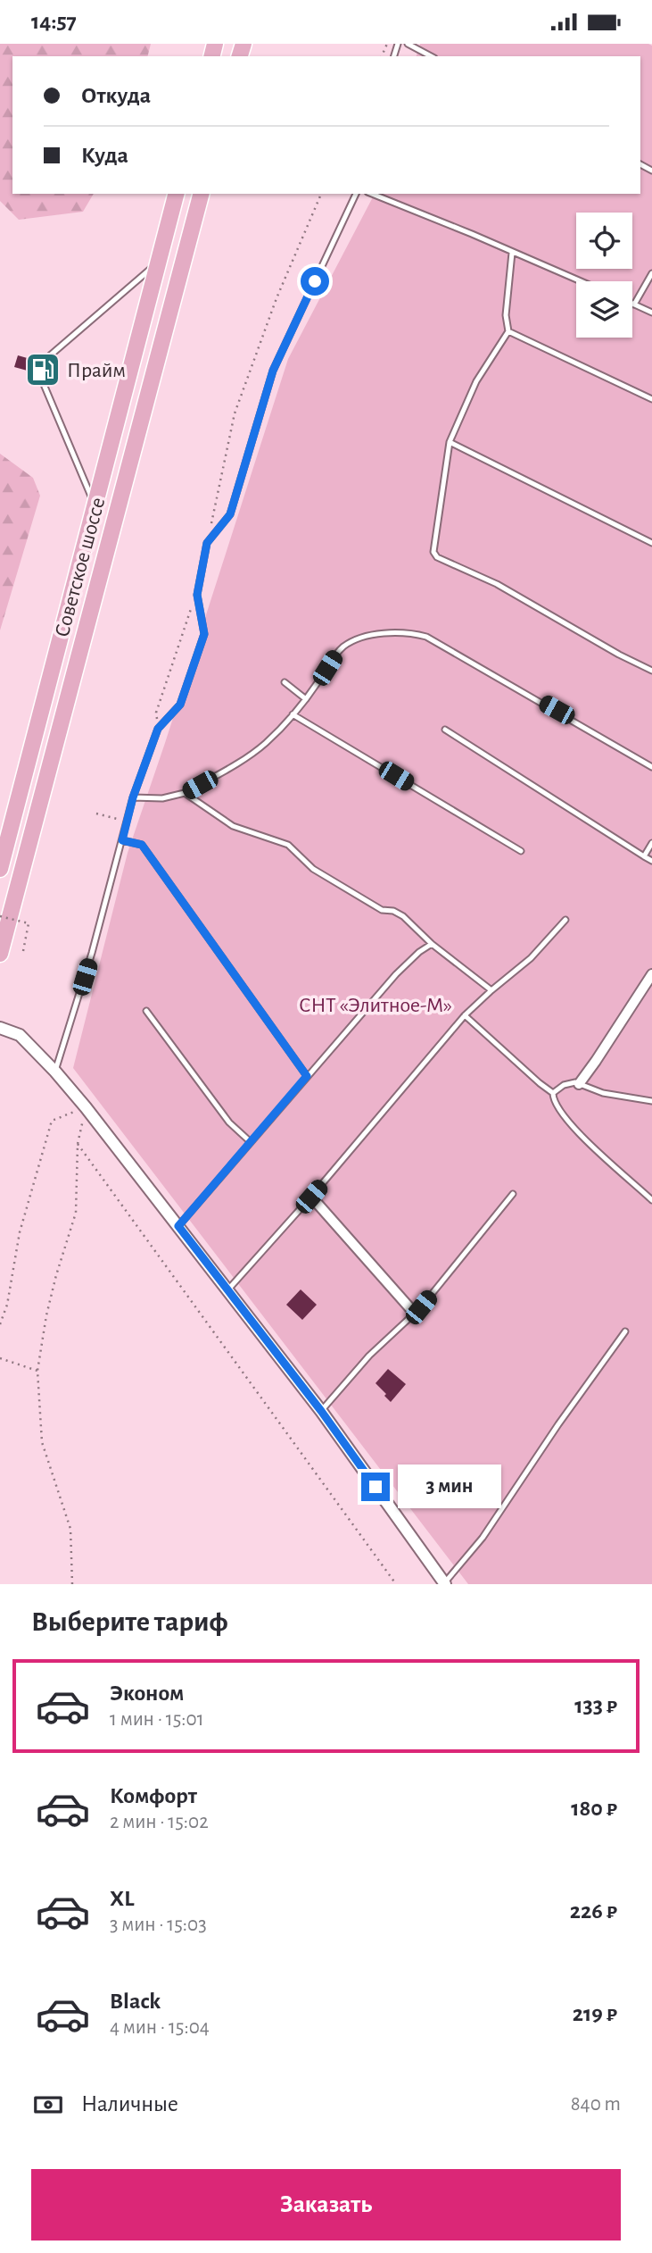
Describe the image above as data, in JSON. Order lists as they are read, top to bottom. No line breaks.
{"streets":{"highway":["Советское шоссе"]},"parks":["СНТ «Элитное-М»"],"places":{"fuel station":["Прайм"]},"page":{"status":"14:57","banner":["Откуда","Куда"],"bubble":"3 мин","heading":"Выберите тариф","list":[{"name":"Эконом","note":"1 мин · 15:01","value":"133 ₽"},{"name":"Комфорт","note":"2 мин · 15:02","value":"180 ₽"},{"name":"XL","note":"3 мин · 15:03","value":"226 ₽"},{"name":"Black","note":"4 мин · 15:04","value":"219 ₽"}],"pay":["Наличные","840 m"],"buttons":"Заказать"}}
